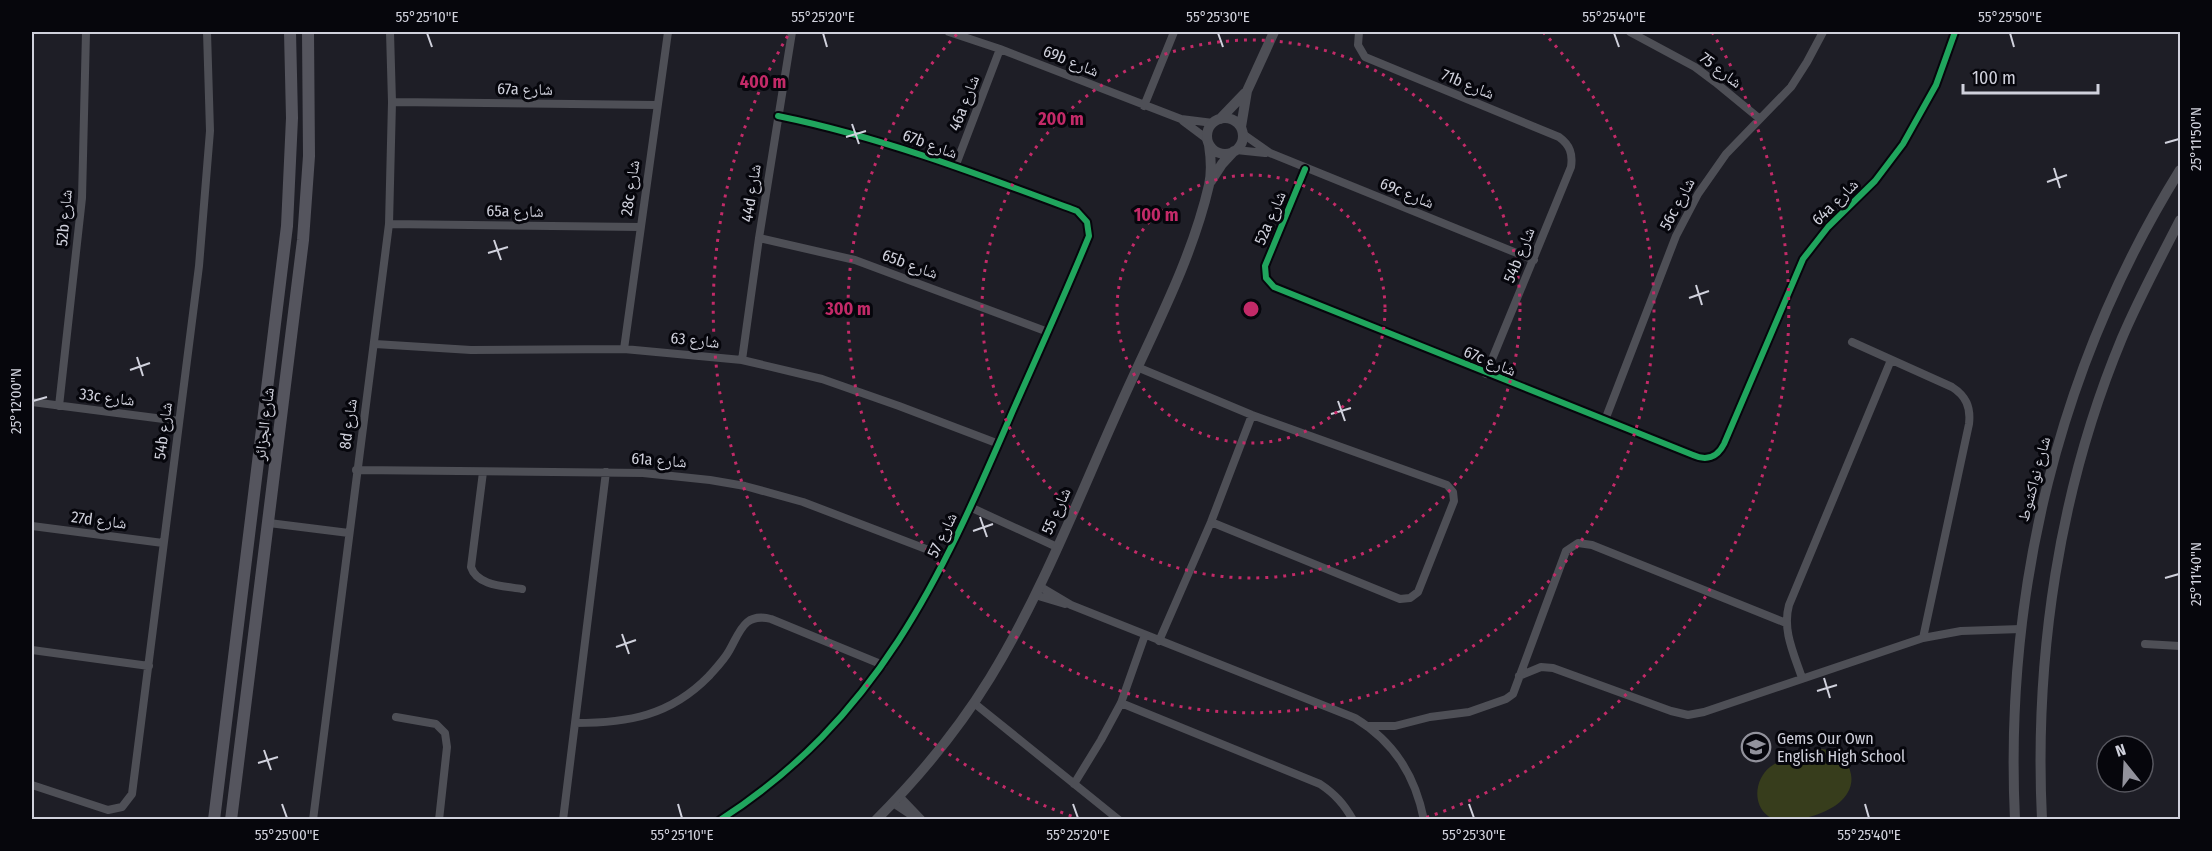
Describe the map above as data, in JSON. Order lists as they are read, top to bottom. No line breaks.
{"streets":{"main road":["شارع الجزائر"],"street":["69b شارع","شارع 75","71b شارع","67a شارع","46a شارع","67b شارع","28c شارع","44d شارع","69c شارع","64a شارع","56c شارع","65a شارع","52b شارع","52a شارع","54b شارع","65b شارع","شارع 63","67c شارع","33c شارع","8d شارع","61a شارع","شارع نواكشوط","شارع 55","27d شارع","شارع 57"]},"crossings":[["69b شارع","46a شارع"],["69b شارع","69c شارع"],["69b شارع","شارع 55"],["شارع 75","56c شارع"],["71b شارع","54b شارع"],["67a شارع","28c شارع"],["67a شارع","8d شارع"],["46a شارع","67b شارع"],["67b شارع","44d شارع"],["67b شارع","شارع 57"],["28c شارع","65a شارع"],["28c شارع","شارع 63"],["44d شارع","65b شارع"],["44d شارع","شارع 63"],["69c شارع","52a شارع"],["69c شارع","54b شارع"],["69c شارع","شارع 55"],["64a شارع","67c شارع"],["56c شارع","67c شارع"],["65a شارع","8d شارع"],["52b شارع","33c شارع"],["52a شارع","67c شارع"],["54b شارع","67c شارع"],["54b شارع","33c شارع"],["54b شارع","27d شارع"],["65b شارع","شارع 57"],["شارع 63","8d شارع"],["شارع 63","شارع 57"],["8d شارع","61a شارع"],["61a شارع","شارع 57"]],"places":{"school or university":["Gems Our Own English High School"]},"scale_bar":"100 m","north":"top","coordinates":["55°25'10\"E","55°25'20\"E","55°25'30\"E","55°25'40\"E","55°25'50\"E","25°11'50\"N","25°12'00\"N","25°11'40\"N","55°25'00\"E"],"rings":["400 m","200 m","100 m","300 m"]}
